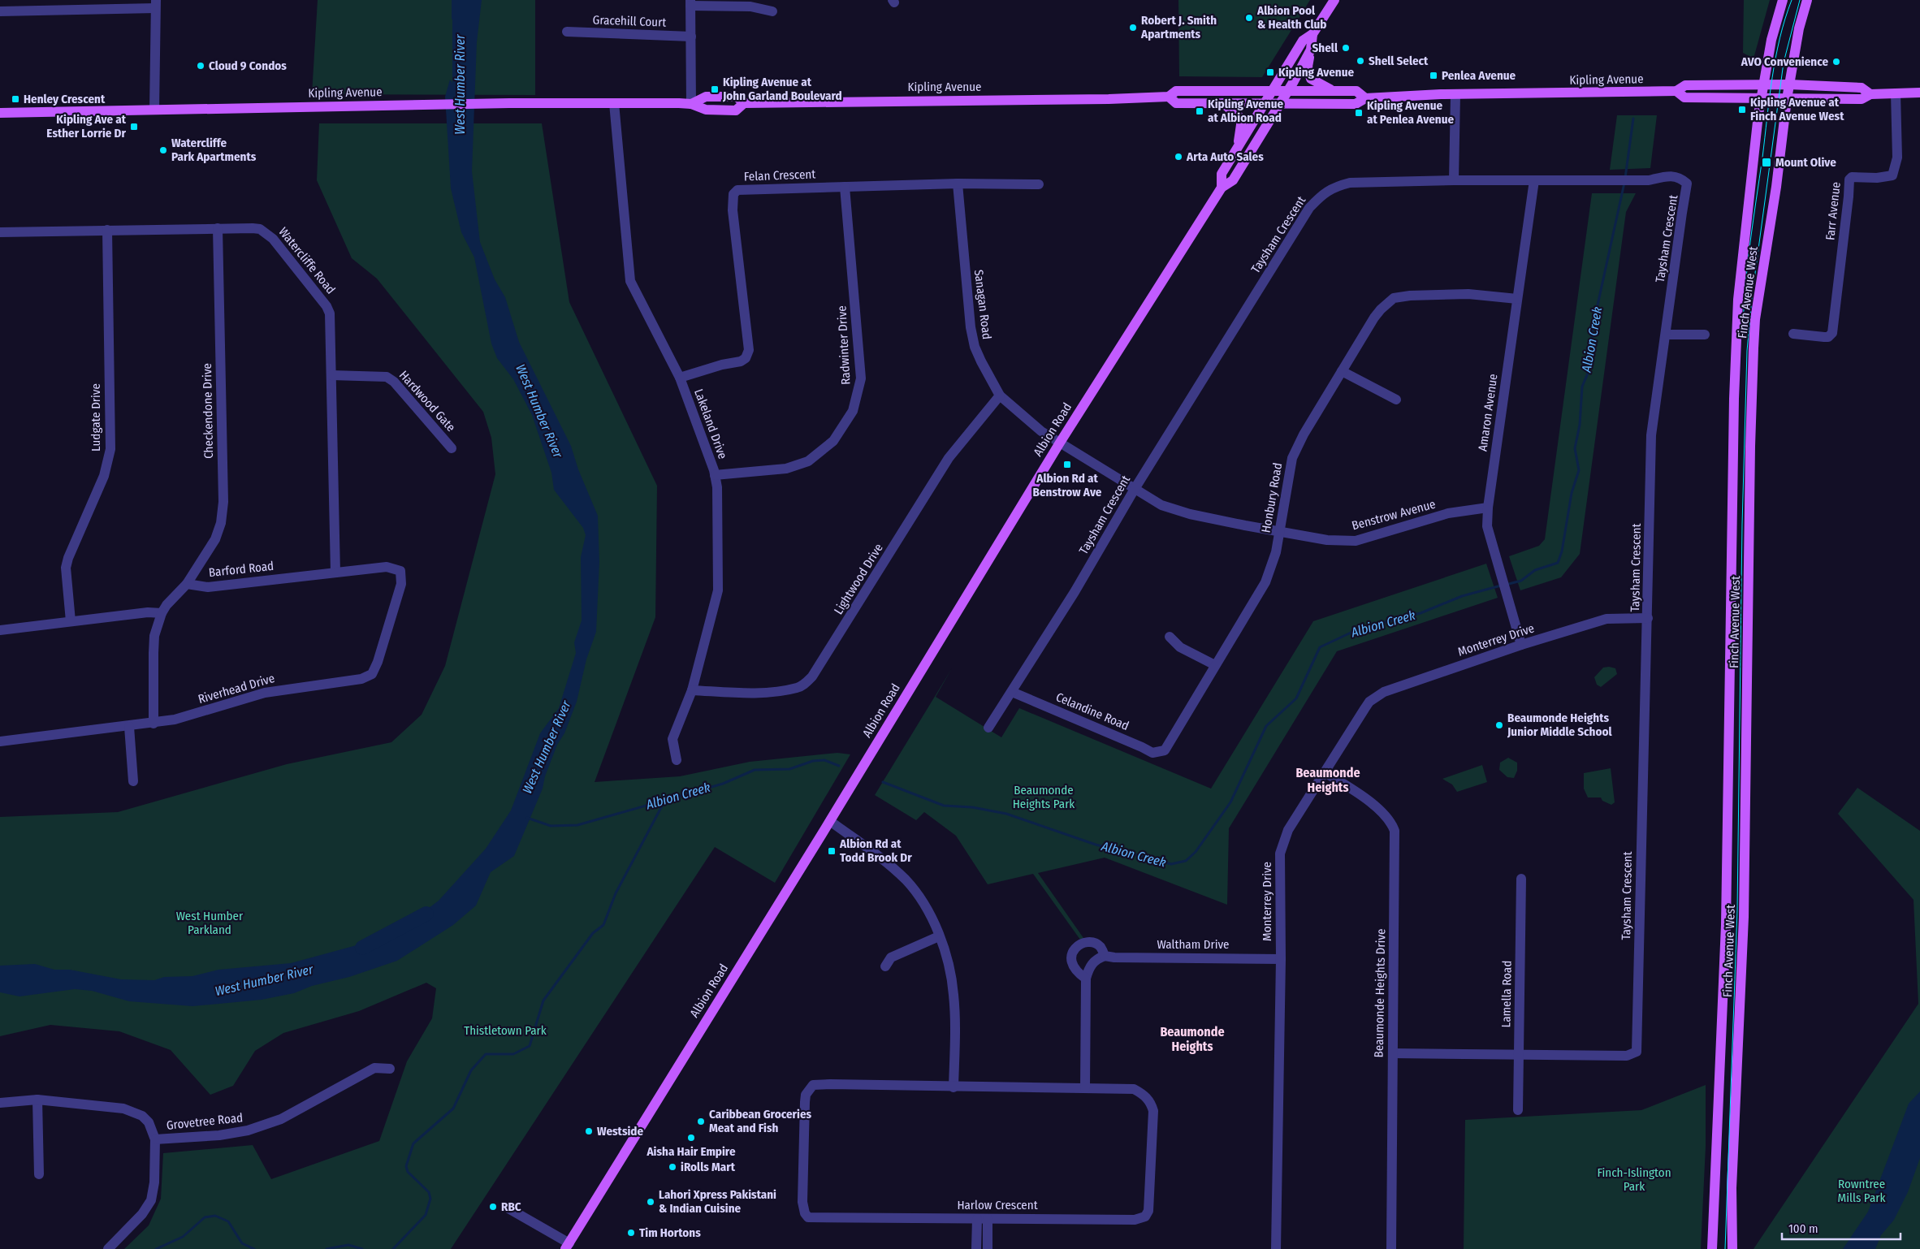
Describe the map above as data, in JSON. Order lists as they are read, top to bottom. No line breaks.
{"streets":{"main road":["Kipling Avenue","Finch Avenue West","Albion Road"],"street":["Gracehill Court","Felan Crescent","Farr Avenue","Taysham Crescent","Watercliffe Road","Sanagan Road","Radwinter Drive","Hardwood Gate","Checkendone Drive","Amaron Avenue","Ludgate Drive","Lakeland Drive","Honbury Road","Benstrow Avenue","Barford Road","Lightwood Drive","Monterrey Drive","Riverhead Drive","Celandine Road","Waltham Drive","Beaumonde Heights Drive","Lamella Road","Grovetree Road","Harlow Crescent"]},"crossings":[["Kipling Avenue","Farr Avenue"],["Kipling Avenue","Finch Avenue West"],["Kipling Avenue","Lakeland Drive"],["Kipling Avenue","Albion Road"],["Felan Crescent","Sanagan Road"],["Felan Crescent","Radwinter Drive"],["Felan Crescent","Lakeland Drive"],["Taysham Crescent","Amaron Avenue"],["Taysham Crescent","Benstrow Avenue"],["Taysham Crescent","Monterrey Drive"],["Taysham Crescent","Celandine Road"],["Taysham Crescent","Beaumonde Heights Drive"],["Taysham Crescent","Lamella Road"],["Watercliffe Road","Hardwood Gate"],["Watercliffe Road","Checkendone Drive"],["Watercliffe Road","Ludgate Drive"],["Watercliffe Road","Barford Road"],["Sanagan Road","Albion Road"],["Sanagan Road","Benstrow Avenue"],["Sanagan Road","Lightwood Drive"],["Radwinter Drive","Lakeland Drive"],["Checkendone Drive","Barford Road"],["Amaron Avenue","Honbury Road"],["Amaron Avenue","Benstrow Avenue"],["Amaron Avenue","Monterrey Drive"],["Lakeland Drive","Lightwood Drive"],["Albion Road","Benstrow Avenue"],["Honbury Road","Benstrow Avenue"],["Honbury Road","Celandine Road"],["Barford Road","Riverhead Drive"],["Monterrey Drive","Waltham Drive"],["Monterrey Drive","Beaumonde Heights Drive"]],"districts":["Beaumonde Heights","Beaumonde Heights"],"water":["West Humber River","Albion Creek"],"parks":["Beaumonde Heights Park","West Humber Parkland","Thistletown Park","Finch-Islington Park","Rowntree Mills Park"],"places":{"other":["Albion Pool & Health Club","Robert J. Smith Apartments","Shell","Shell Select","AVO Convenience","Cloud 9 Condos","Watercliffe Park Apartments","Arta Auto Sales","Beaumonde Heights Junior Middle School","Caribbean Groceries Meat and Fish","Westside","Aisha Hair Empire","iRolls Mart","Lahori Xpress Pakistani & Indian Cuisine","RBC","Tim Hortons"],"transit":["Kipling Avenue","Penlea Avenue","Kipling Avenue at John Garland Boulevard","Henley Crescent","Kipling Avenue at Finch Avenue West","Kipling Avenue at Albion Road","Kipling Avenue at Penlea Avenue","Kipling Ave at Esther Lorrie Dr","Mount Olive","Albion Rd at Benstrow Ave","Albion Rd at Todd Brook Dr"]},"scale_bar":"100 m"}
